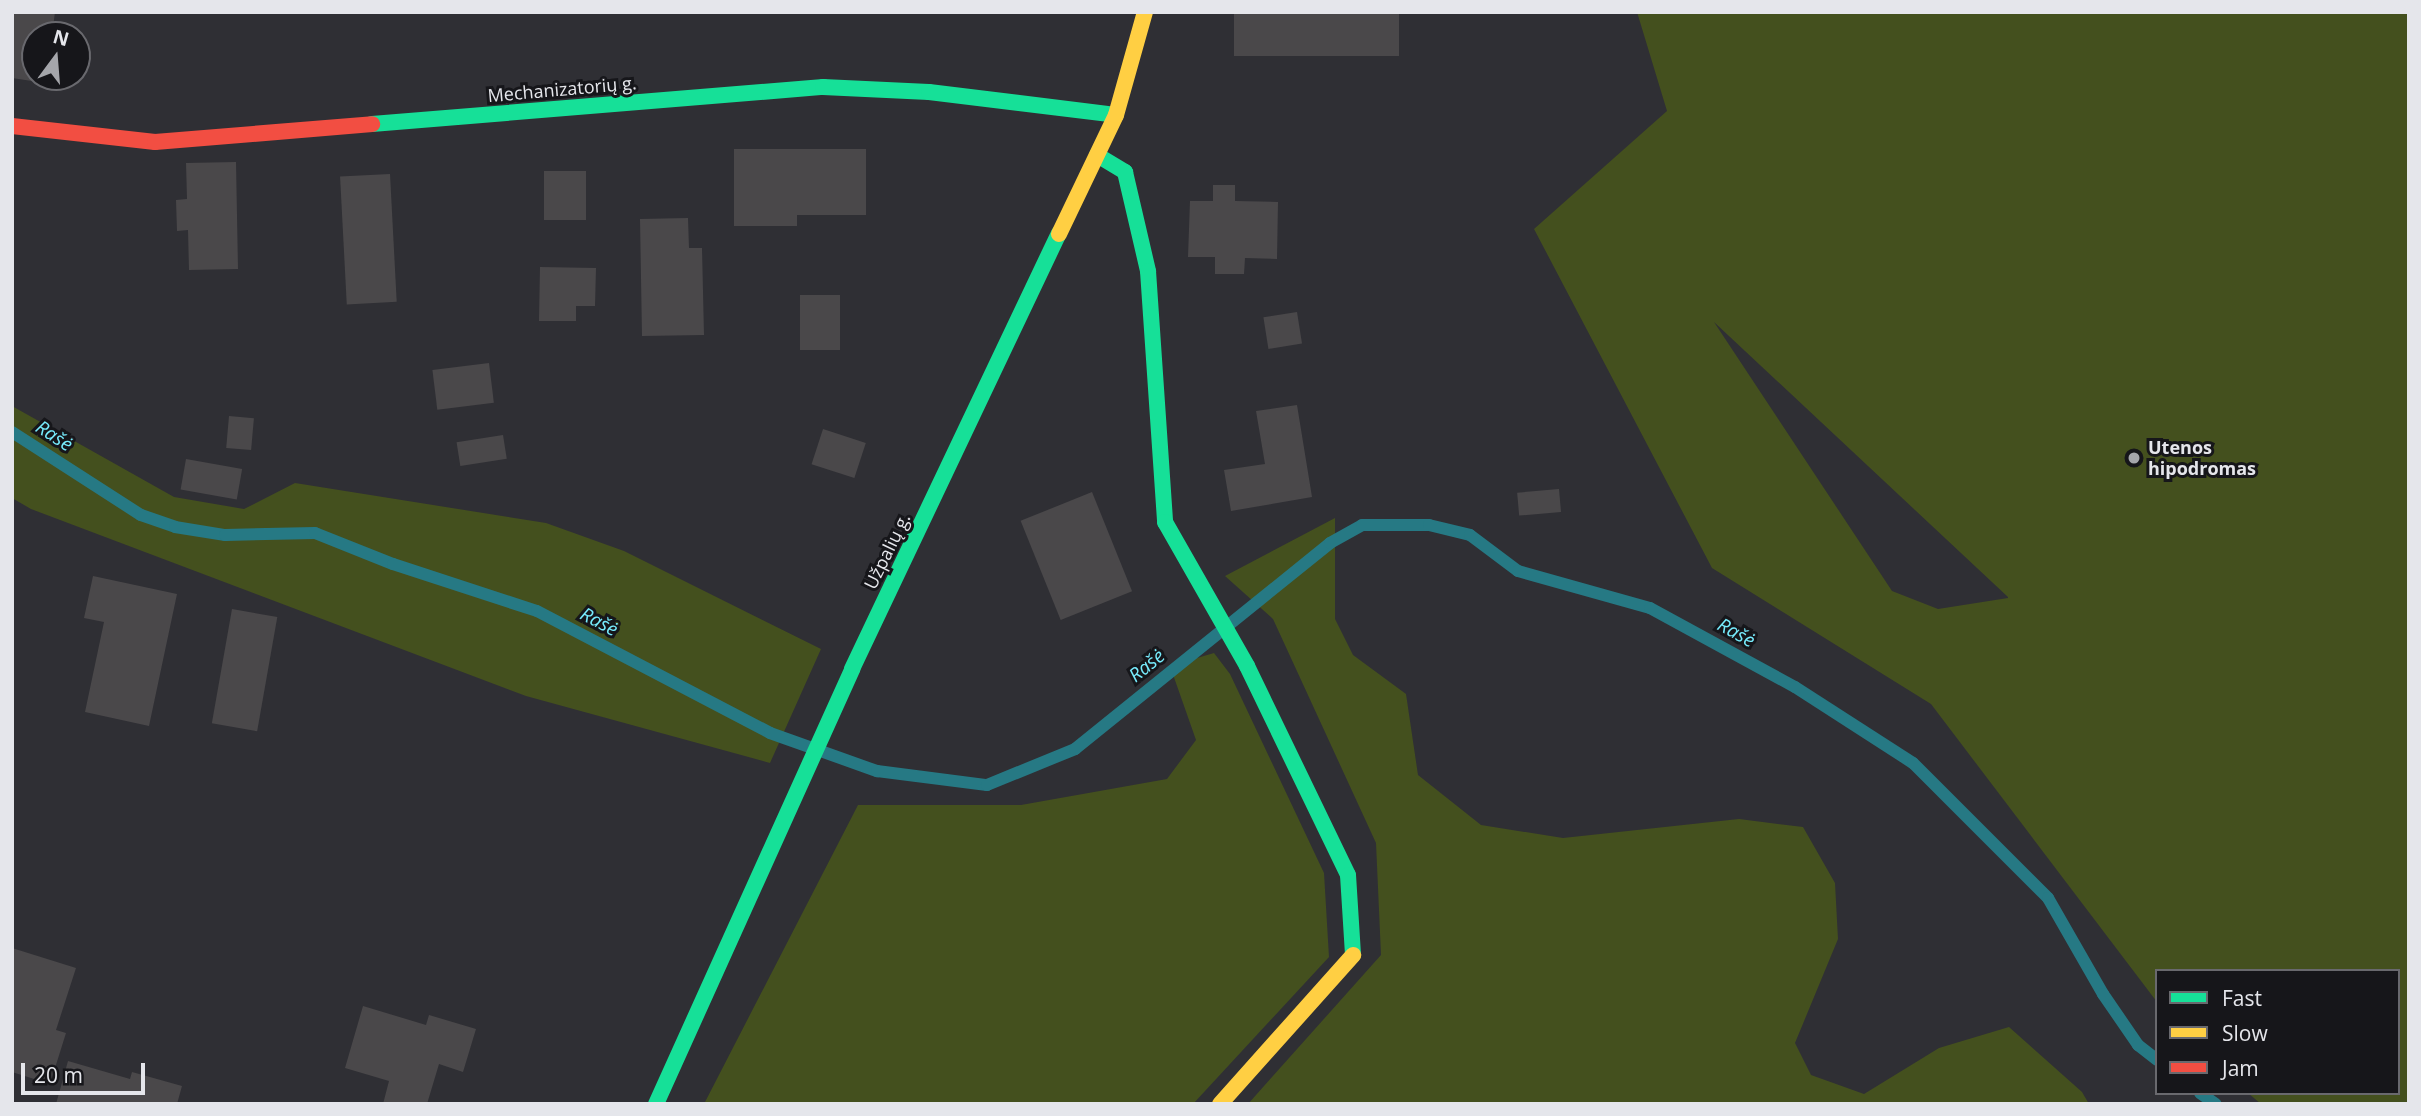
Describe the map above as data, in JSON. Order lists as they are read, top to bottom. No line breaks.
{"streets":{"street":["Mechanizatorių g.","Užpalių g."]},"crossings":[["Mechanizatorių g.","Užpalių g."]],"water":["Rašė"],"places":["Utenos hipodromas"],"legend":["Fast","Slow","Jam"],"scale_bar":"20 m","north":"top"}
